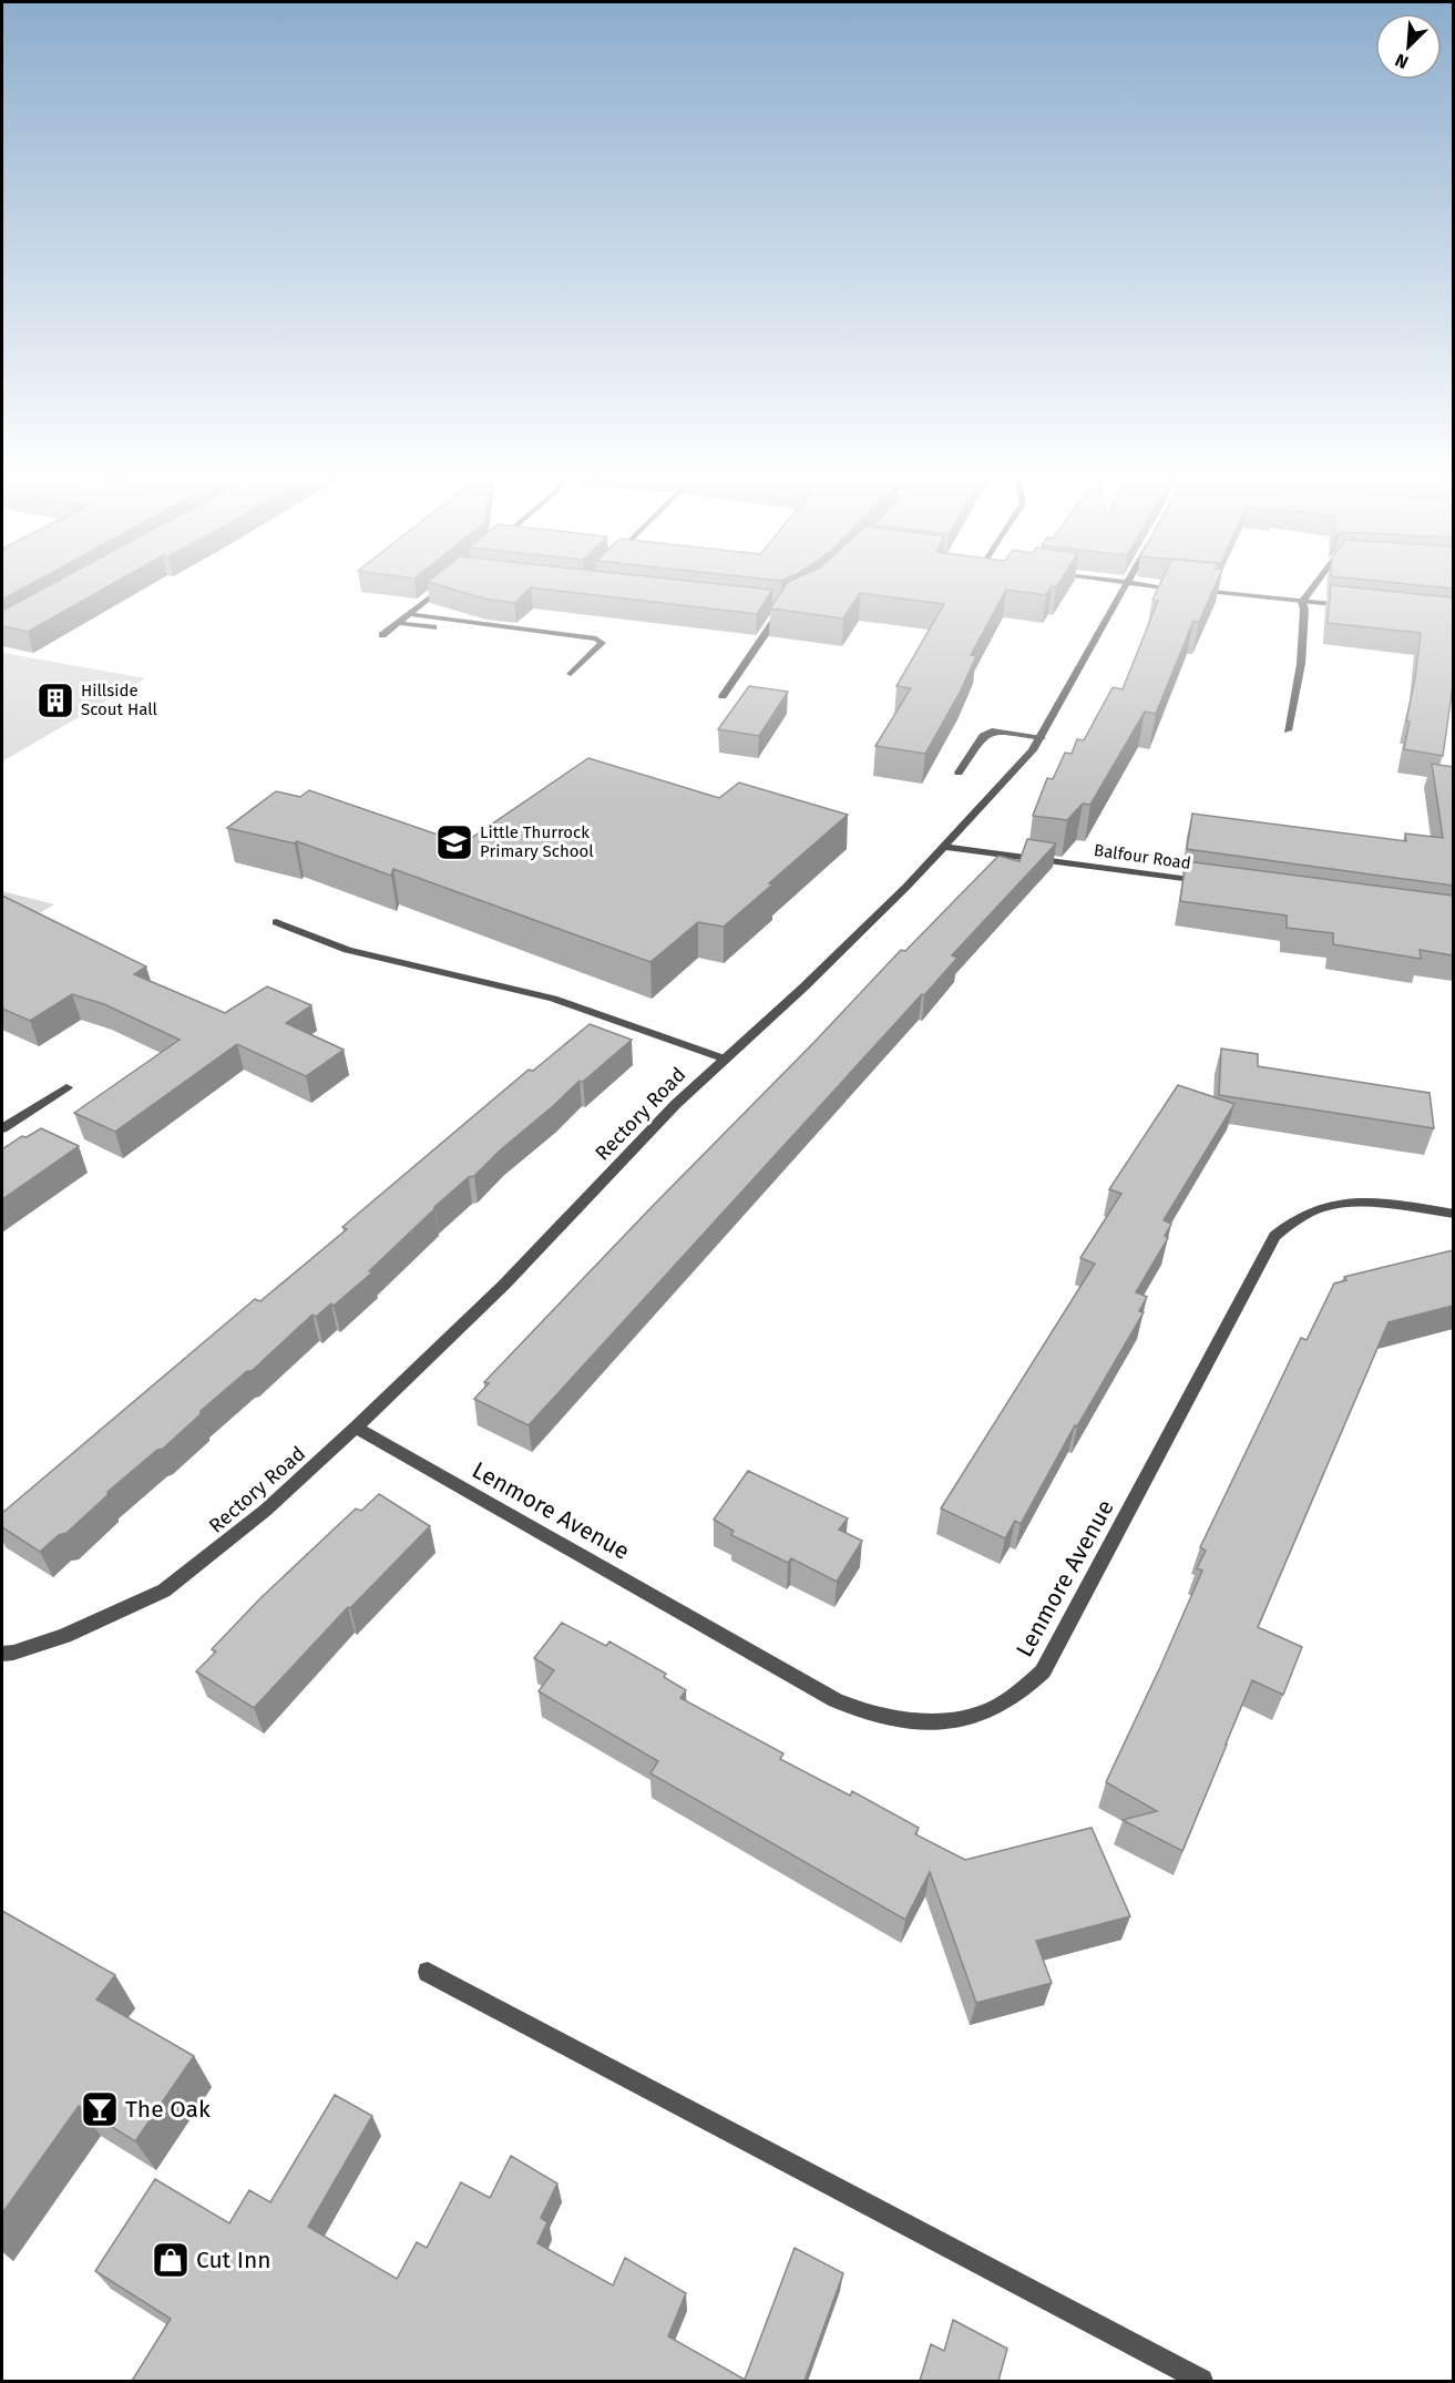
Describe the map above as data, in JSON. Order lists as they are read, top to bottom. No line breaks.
{"streets":{"street":["Balfour Road","Rectory Road","Lenmore Avenue"]},"crossings":[["Balfour Road","Rectory Road"],["Rectory Road","Lenmore Avenue"]],"places":{"building":["Hillside Scout Hall"],"school or university":["Little Thurrock Primary School"],"bar":["The Oak"],"shop":["Cut Inn"]},"north":"bottom left"}
